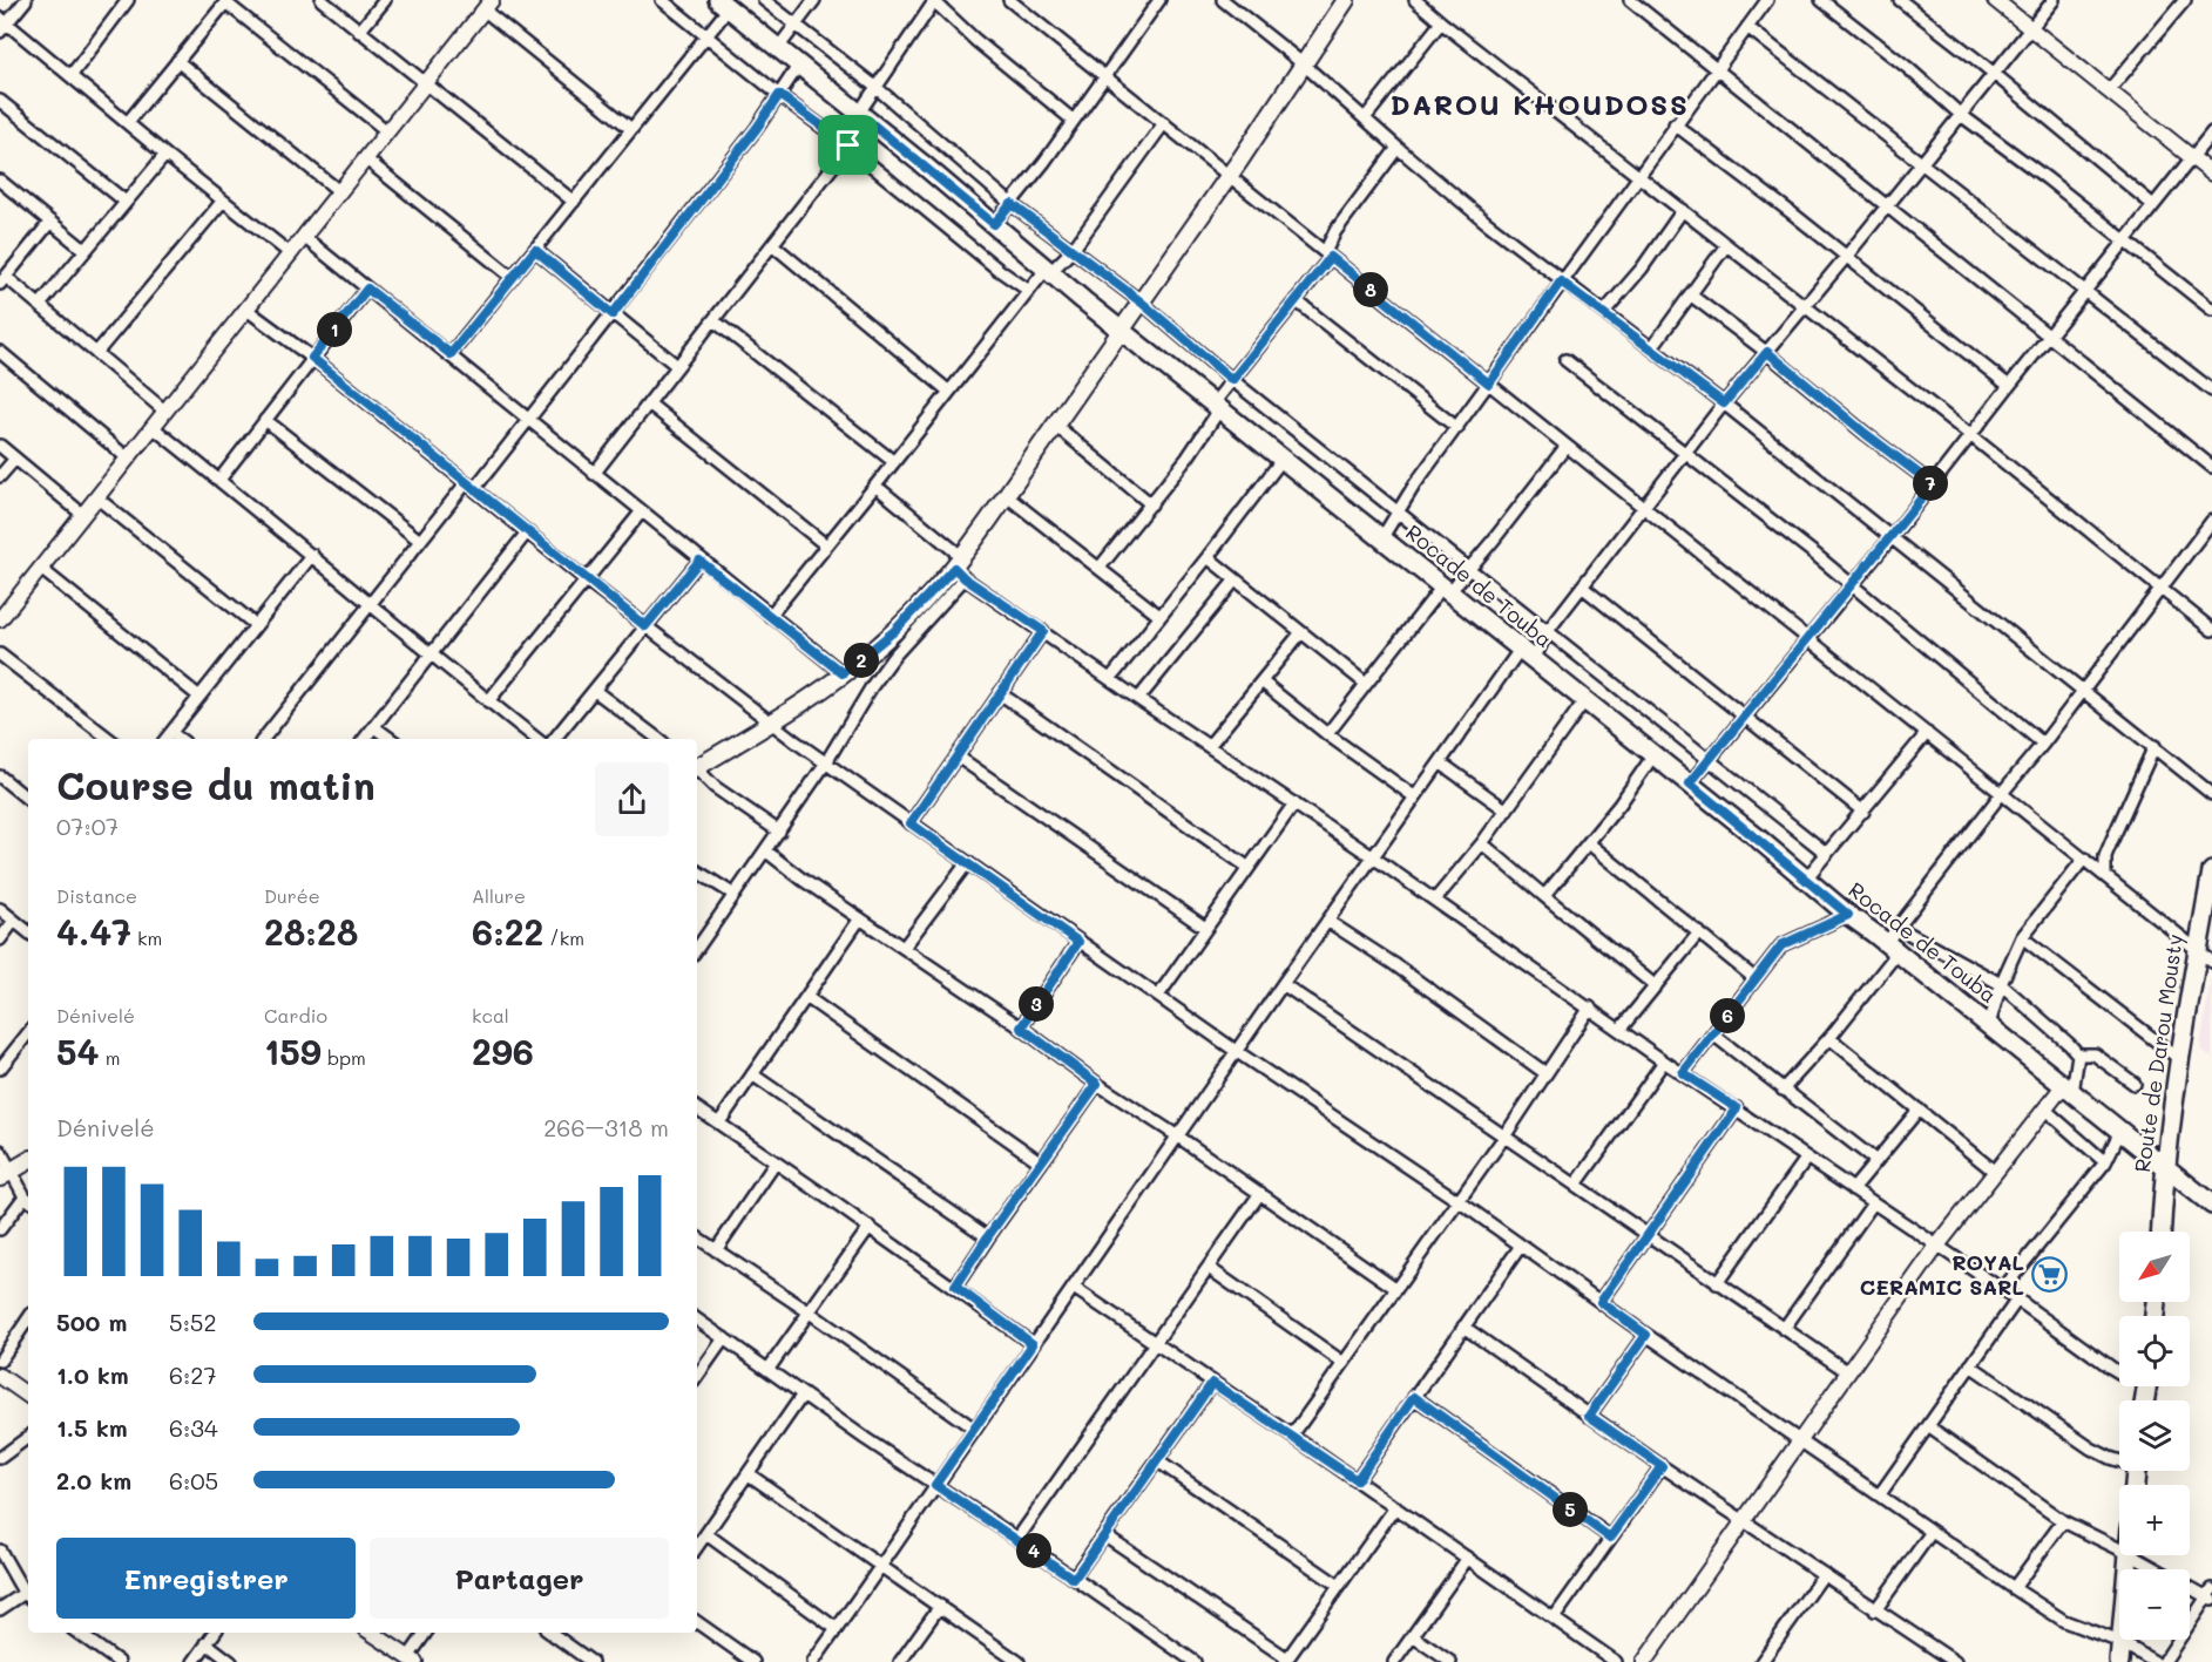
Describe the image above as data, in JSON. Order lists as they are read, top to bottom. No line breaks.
{"streets":{"main road":["Rocade de Touba","Route de Darou Mousty"]},"crossings":[["Rocade de Touba","Route de Darou Mousty"]],"districts":["DAROU KHOUDOSS"],"places":{"supermarket":["ROYAL CERAMIC SARL"]},"north":"bottom left","page":{"pins":["8","1","7","2","3","6","5","4"],"heading":["Course du matin","07:07"],"stats":[["Distance","4.47 km"],["Durée","28:28"],["Allure","6:22 /km"],["Dénivelé","54 m"],["Cardio","159 bpm"],["kcal","296"]],"chart":["Dénivelé","266–318 m"],"map_buttons":["+","−"],"list":[{"name":"500 m","note":"5:52"},{"name":"1.0 km","note":"6:27"},{"name":"1.5 km","note":"6:34"},{"name":"2.0 km","note":"6:05"}],"buttons":["Enregistrer","Partager"]}}
